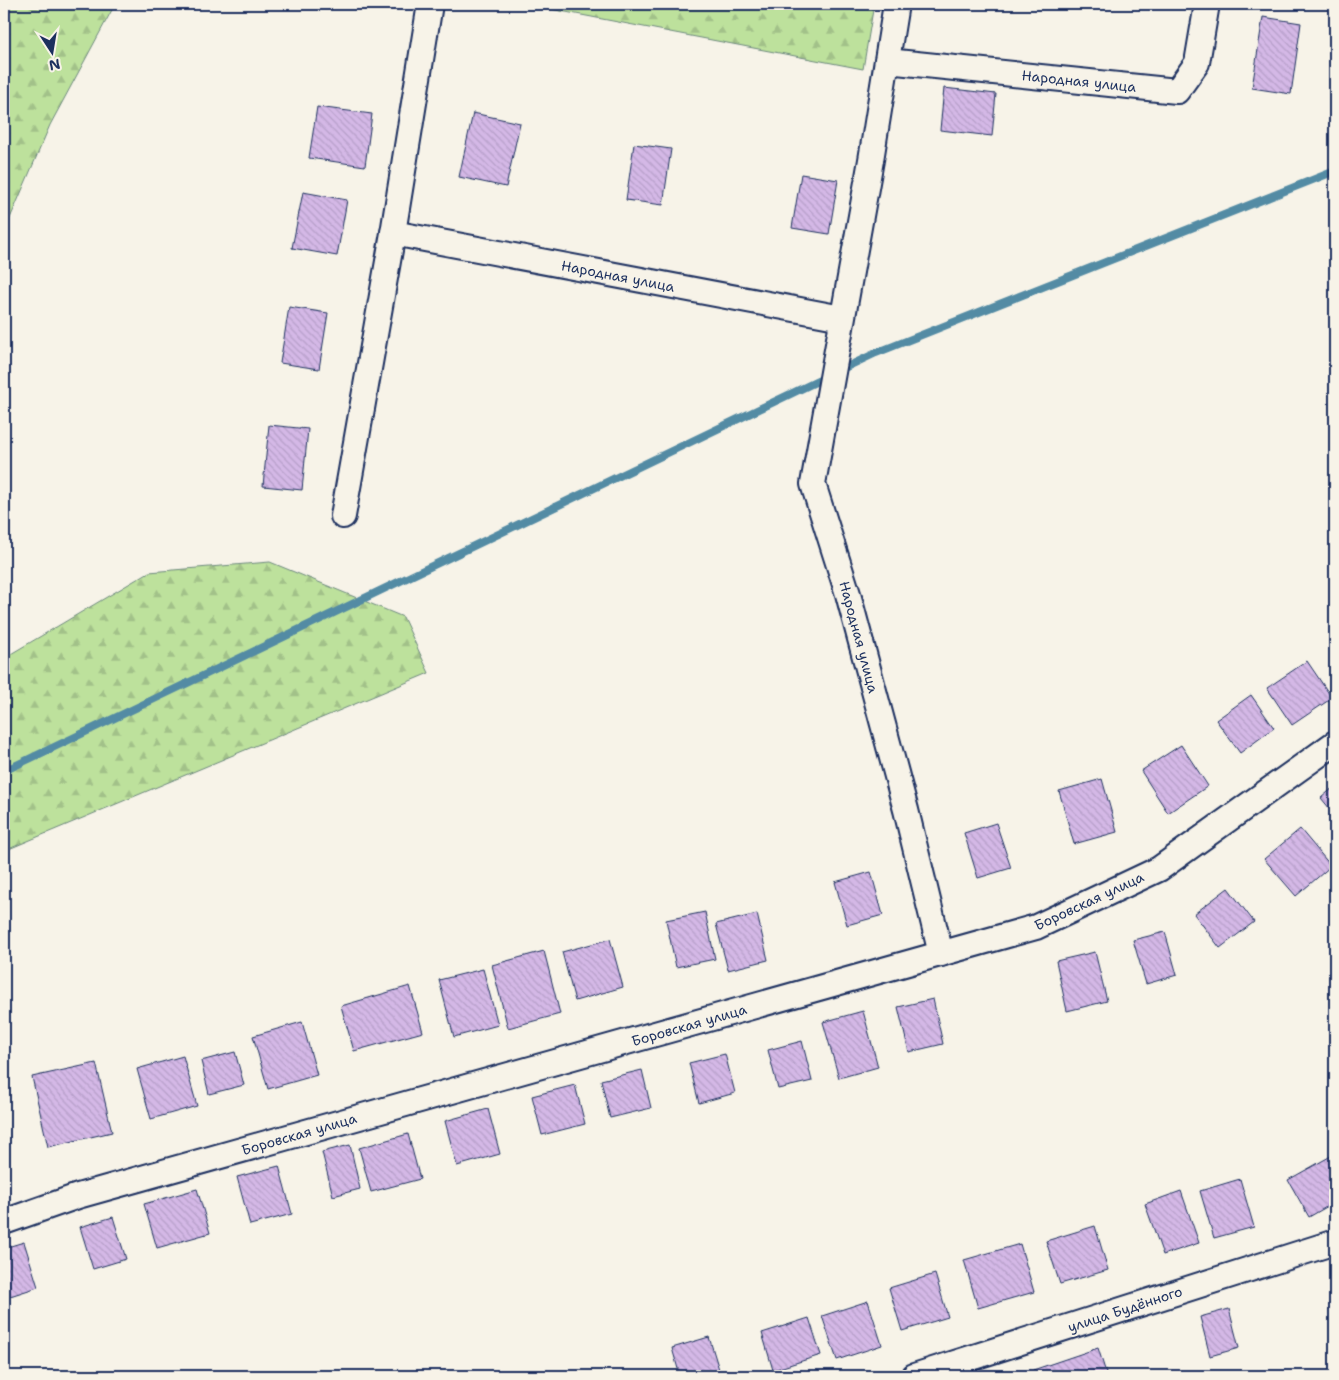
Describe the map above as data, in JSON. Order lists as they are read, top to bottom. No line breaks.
{"streets":{"street":["Народная улица","Боровская улица","улица Будённого"]},"crossings":[["Народная улица","Боровская улица"]],"north":"bottom"}
